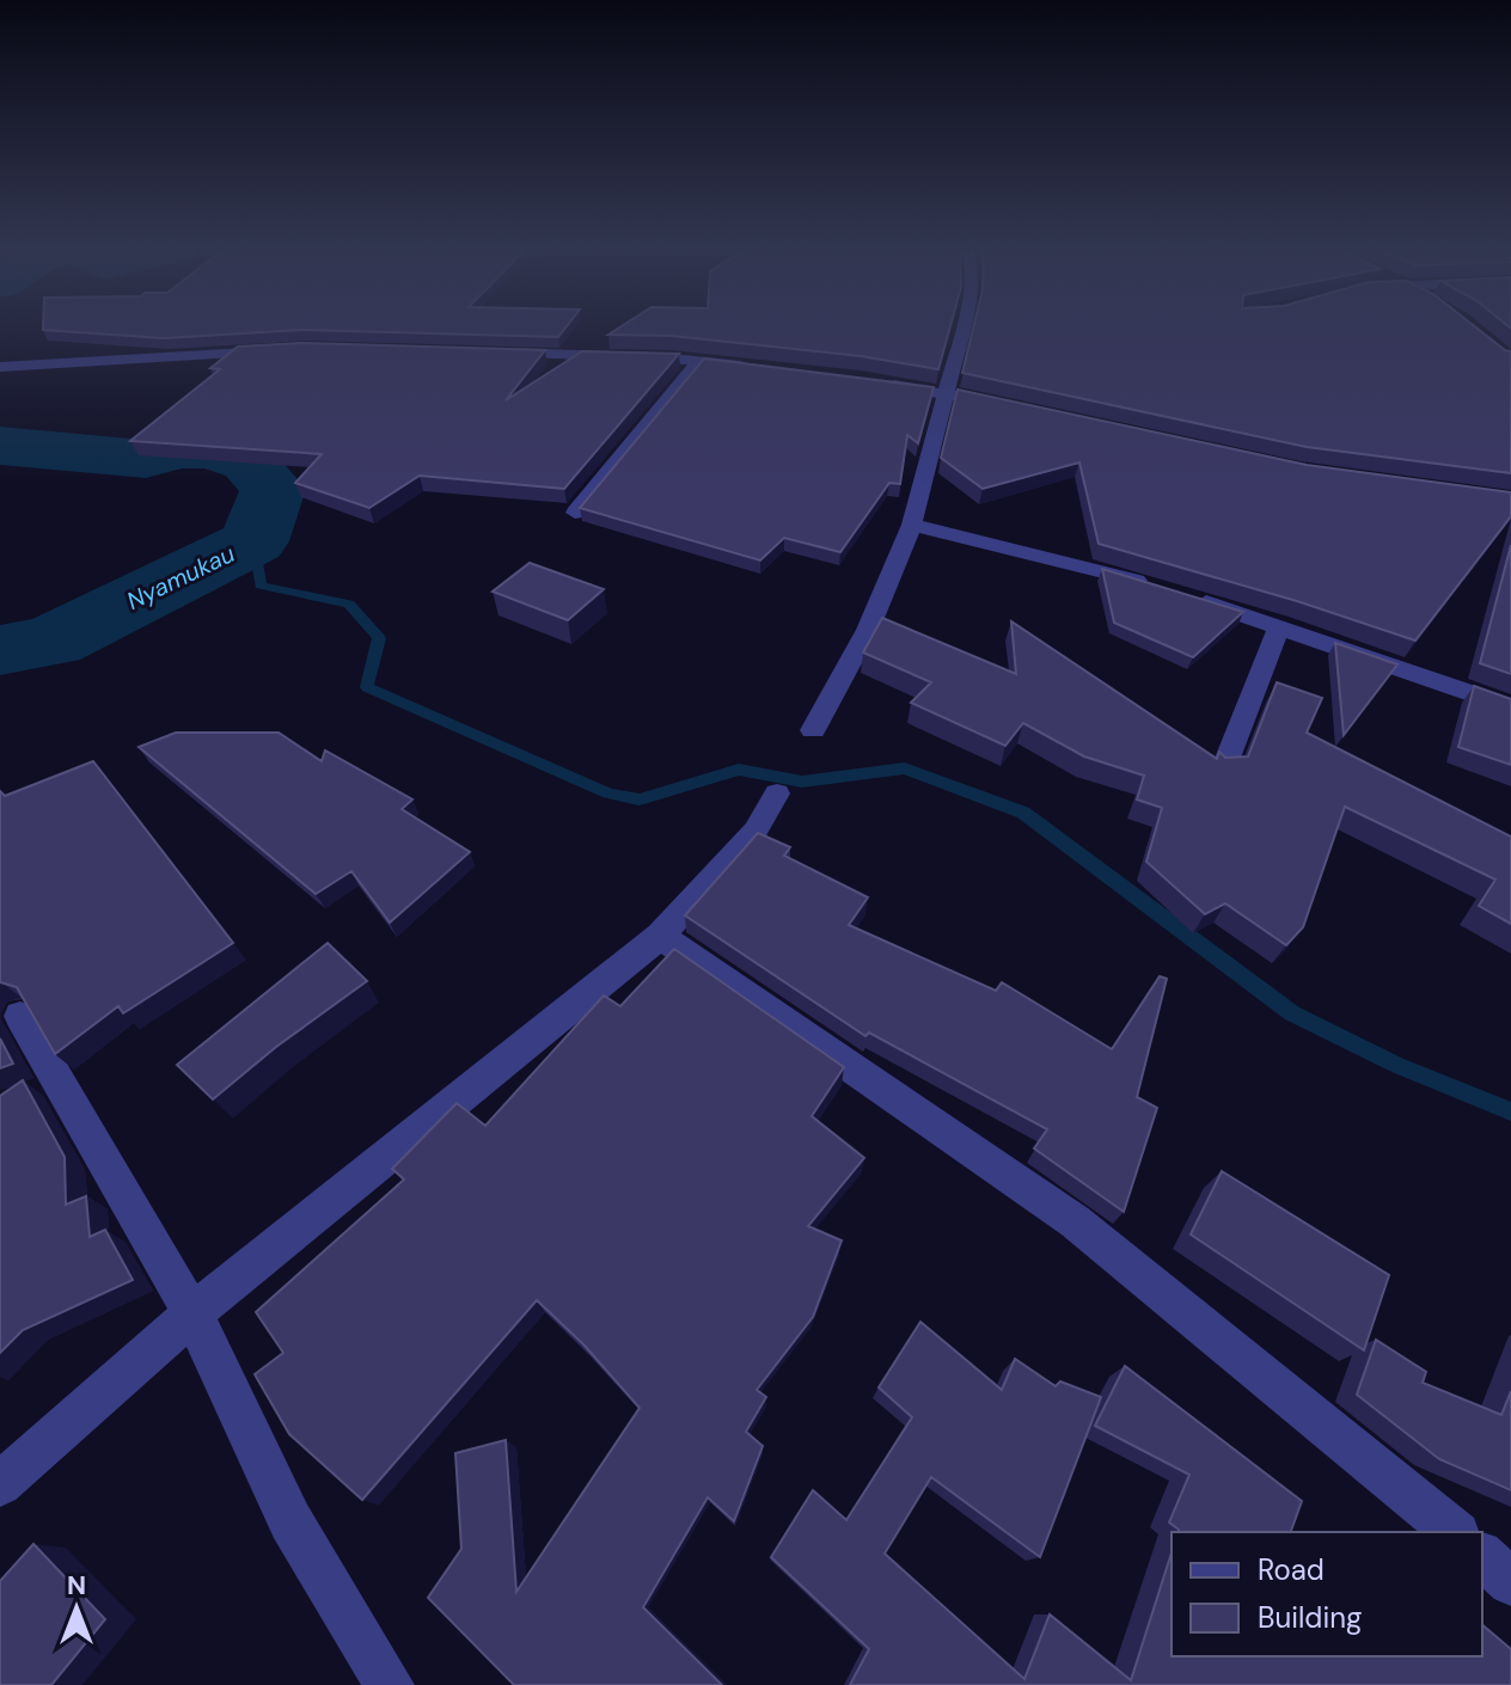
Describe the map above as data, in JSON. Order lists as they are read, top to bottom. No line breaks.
{"water":["Nyamukau"],"legend":["Road","Building"],"north":"top"}
